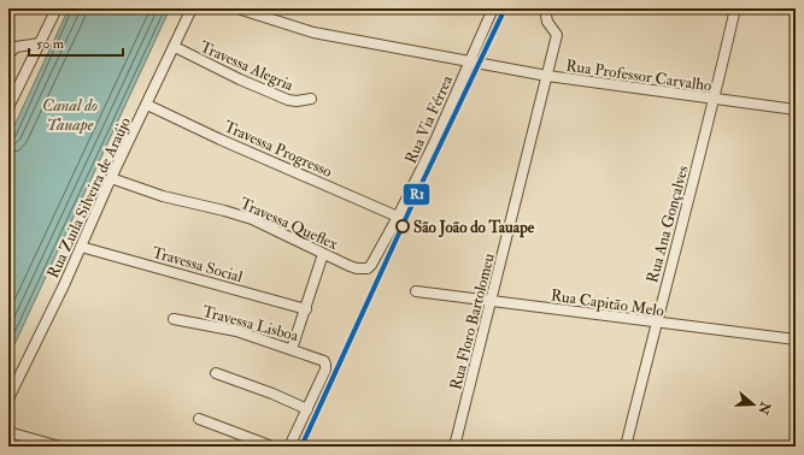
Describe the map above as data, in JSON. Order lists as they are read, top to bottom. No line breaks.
{"streets":{"street":["Travessa Alegria","Rua Professor Carvalho","Rua Via Férrea","Travessa Progresso","Rua Zuila Silveira de Araújo","Travessa Queflex","Rua Ana Gonçalves","Travessa Social","Rua Capitão Melo","Rua Floro Bartolomeu","Travessa Lisboa"]},"crossings":[["Travessa Alegria","Rua Zuila Silveira de Araújo"],["Rua Professor Carvalho","Rua Via Férrea"],["Rua Professor Carvalho","Rua Ana Gonçalves"],["Rua Professor Carvalho","Rua Floro Bartolomeu"],["Rua Via Férrea","Travessa Progresso"],["Rua Via Férrea","Travessa Queflex"],["Travessa Progresso","Rua Zuila Silveira de Araújo"],["Rua Zuila Silveira de Araújo","Travessa Queflex"],["Rua Zuila Silveira de Araújo","Travessa Social"],["Rua Ana Gonçalves","Rua Capitão Melo"],["Rua Capitão Melo","Rua Floro Bartolomeu"]],"water":["Canal do Tauape"],"places":["São João do Tauape"],"lines":["transit line R1"],"scale_bar":"50 m","north":"right"}
